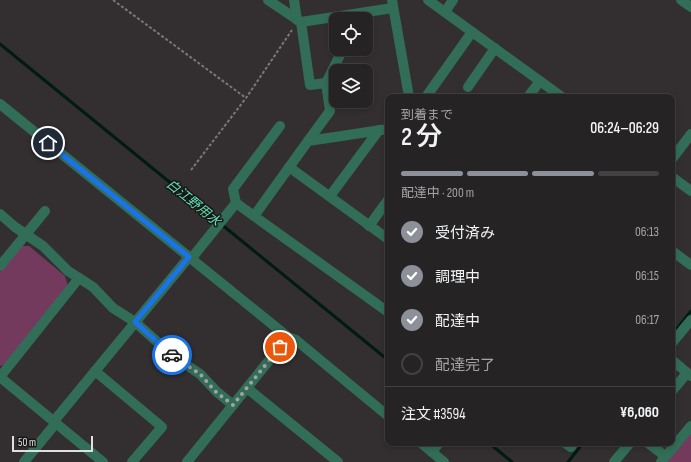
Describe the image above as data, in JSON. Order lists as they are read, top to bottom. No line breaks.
{"water":["白江野用水"],"scale_bar":"50 m","page":{"heading":["2 分","到着まで","06:24–06:29"],"panel":["注文 #3594","¥6,060"],"bar":"配達中 · 200 m","list":[["受付済み","06:13"],["調理中","06:15"],["配達中","06:17"],"配達完了"],"scale":"50 m"}}
